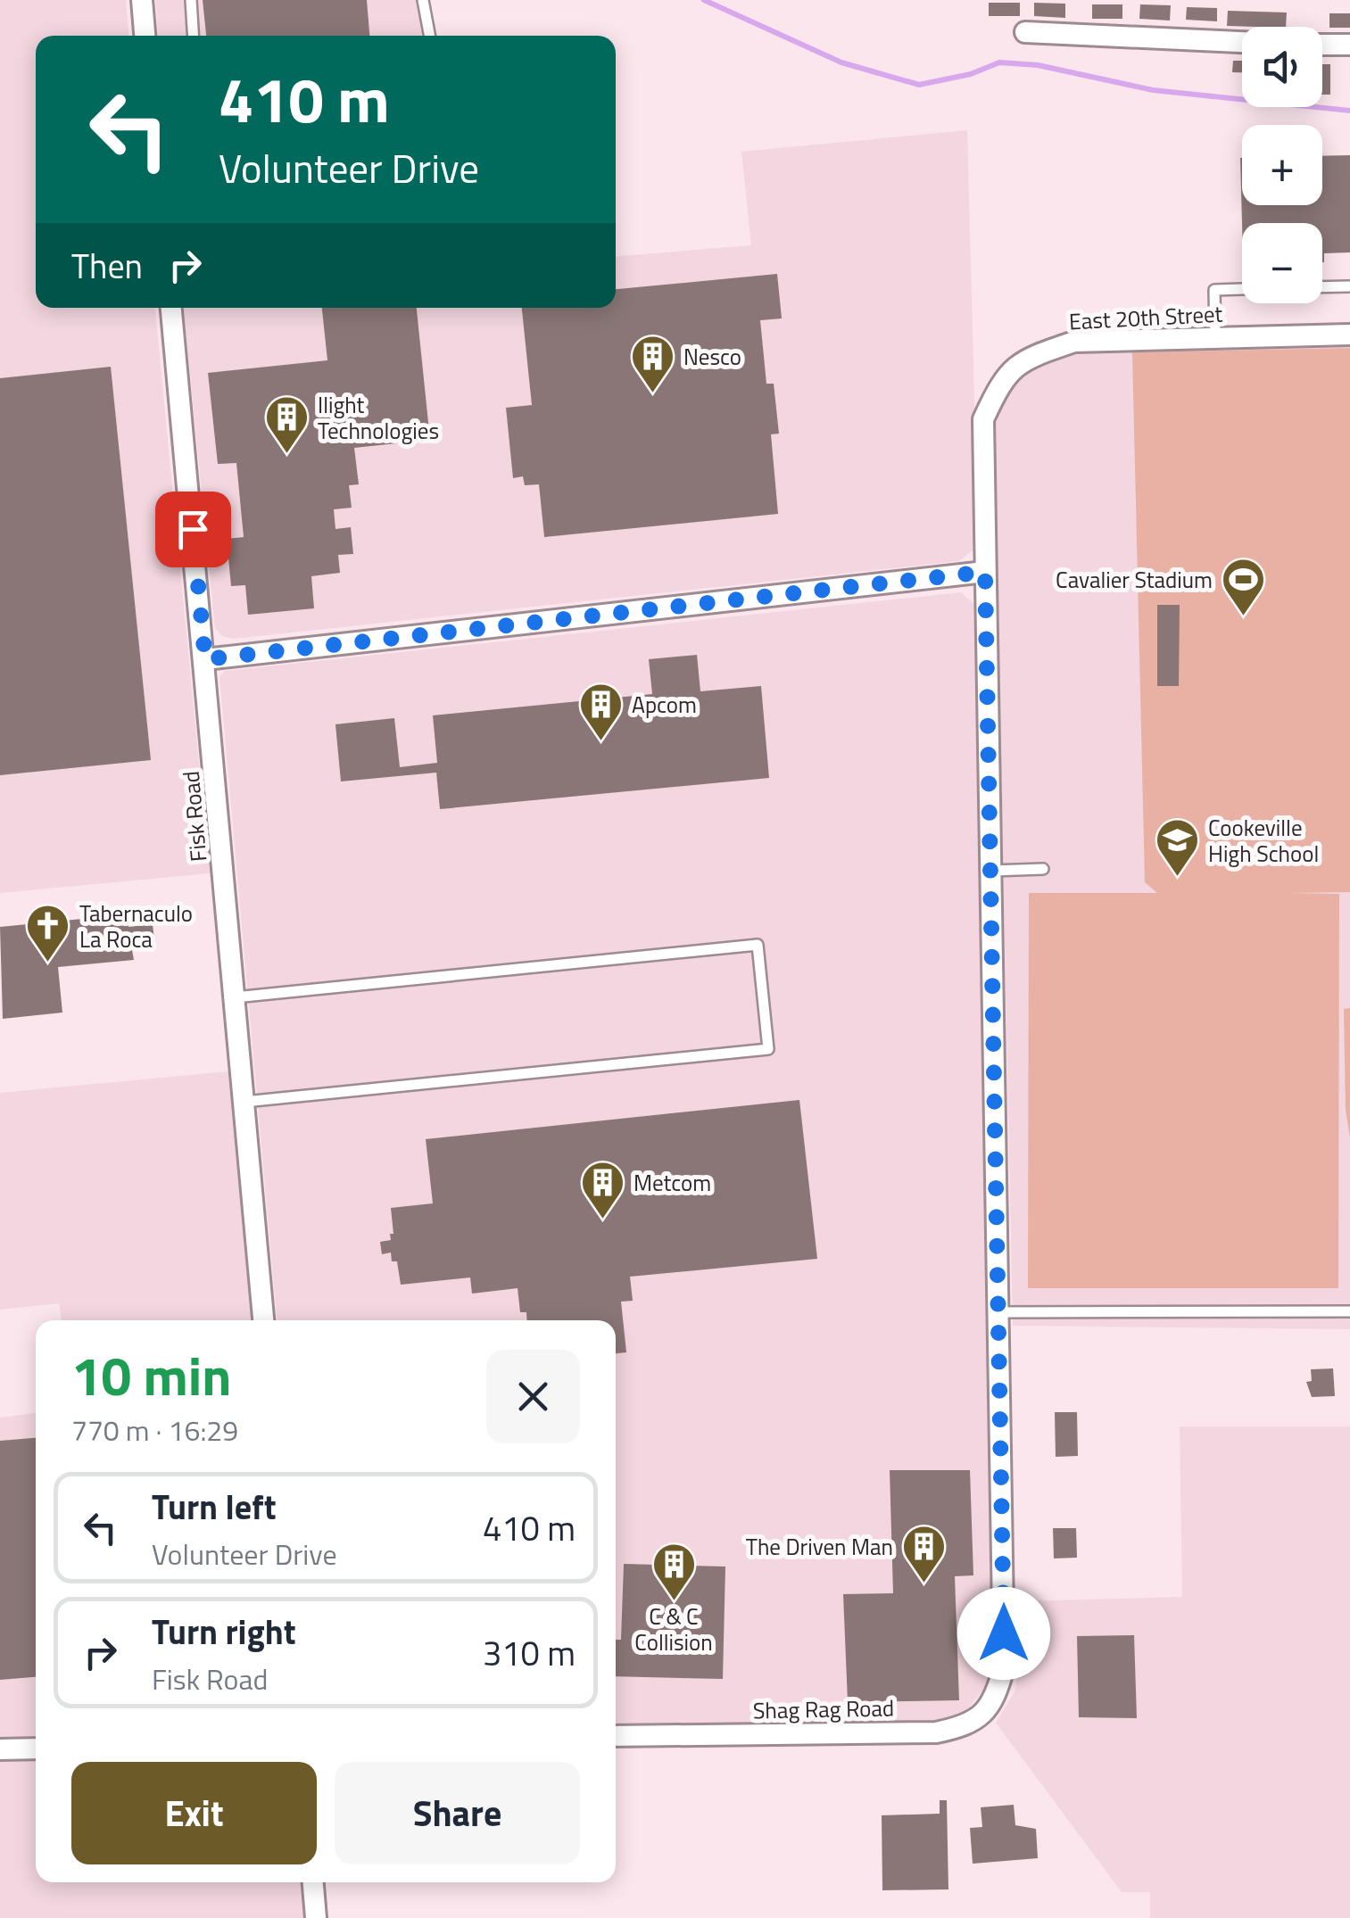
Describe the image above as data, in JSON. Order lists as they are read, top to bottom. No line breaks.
{"streets":{"street":["East 20th Street","Fisk Road","Shag Rag Road"]},"places":{"building":["Nesco","Ilight Technologies","Apcom","Metcom","The Driven Man","C & C Collision"],"sports":["Cavalier Stadium"],"school or university":["Cookeville High School"],"church":["Tabernaculo La Roca"]},"page":{"map_buttons":["+","−"],"turn":["410 m","Volunteer Drive"],"then":"Then","heading":["10 min","770 m · 16:29"],"list":[{"name":"Turn left","note":"Volunteer Drive","value":"410 m"},{"name":"Turn right","note":"Fisk Road","value":"310 m"}],"buttons":["Exit","Share"]}}
